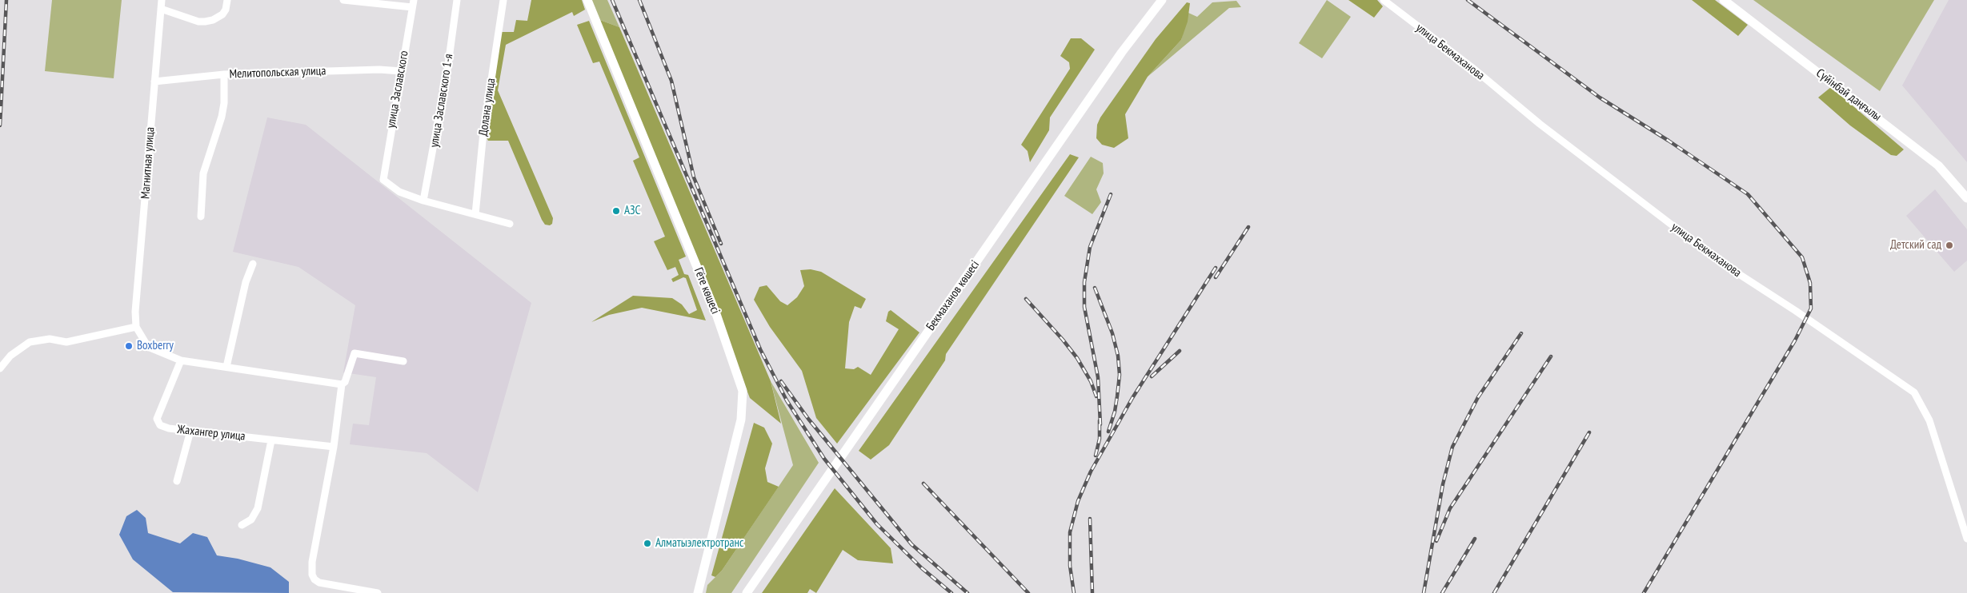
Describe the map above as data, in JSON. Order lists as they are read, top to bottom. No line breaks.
{"streets":{"main road":["Сүйінбай даңғылы","Гёте көшесі","Бекмаханов көшесі"],"street":["улица Бекмаханова","Мелитопольская улица","улица Заславского","улица Заславского 1-я","Долана улица","Магнитная улица","Жахангер улица"]},"crossings":[["Мелитопольская улица","улица Заславского"],["Мелитопольская улица","Магнитная улица"],["улица Заславского","улица Заславского 1-я"]],"places":["АЗС","Детский сад","Boxberry","Алматыэлектротранс"]}
